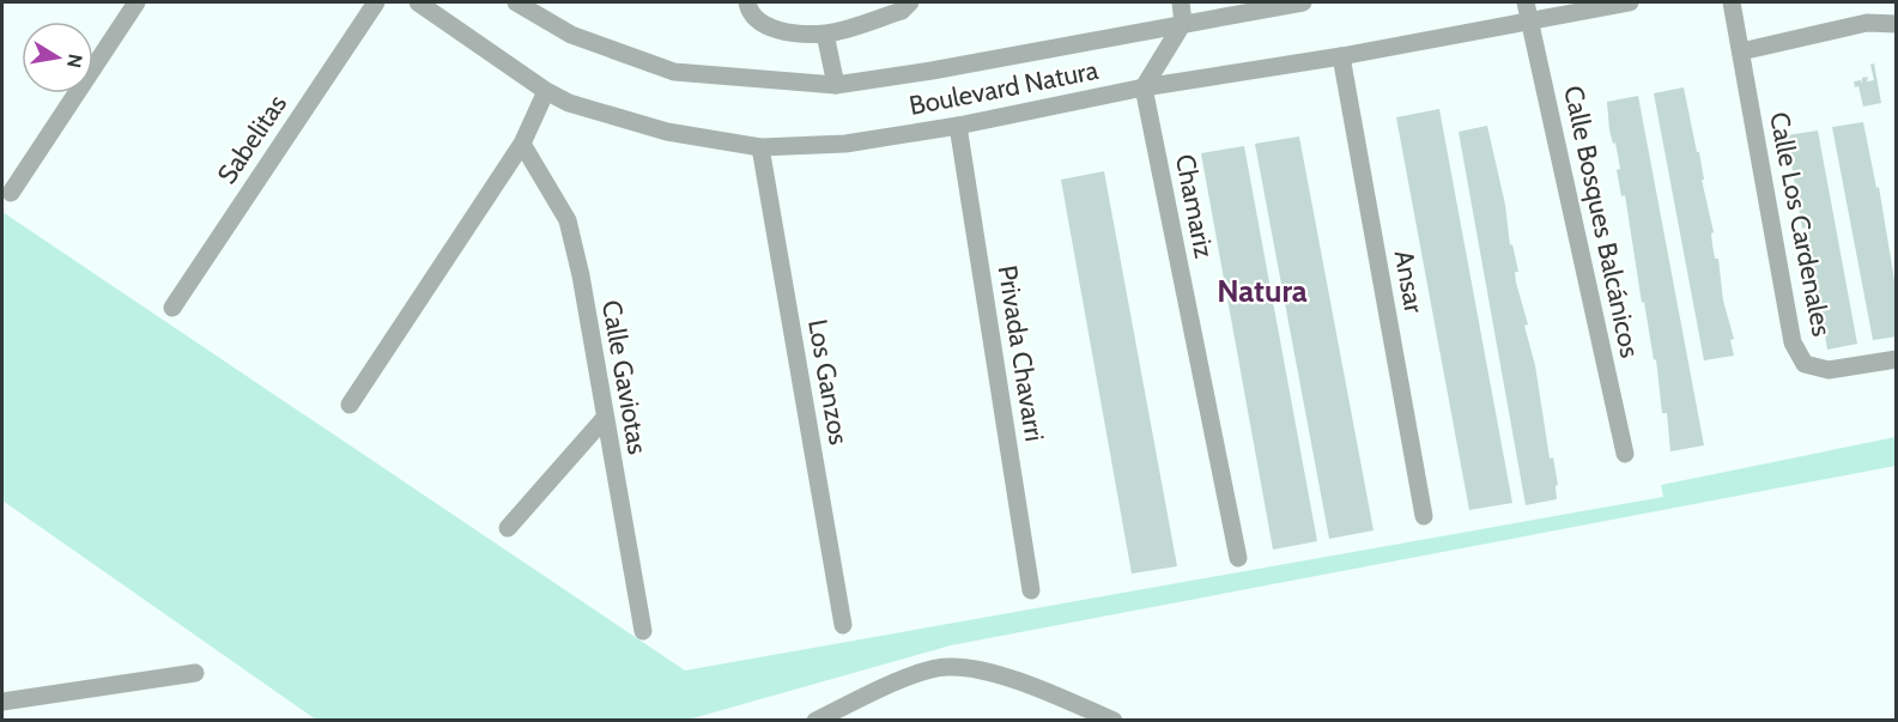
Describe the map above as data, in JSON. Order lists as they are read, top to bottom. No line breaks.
{"streets":{"street":["Boulevard Natura","Sabelitas","Chamariz","Calle Bosques Balcánicos","Calle Los Cardenales","Ansar","Privada Chavarri","Calle Gaviotas","Los Ganzos"]},"crossings":[["Boulevard Natura","Chamariz"],["Boulevard Natura","Calle Bosques Balcánicos"],["Boulevard Natura","Ansar"],["Boulevard Natura","Privada Chavarri"],["Boulevard Natura","Los Ganzos"]],"districts":["Natura"],"north":"right"}
